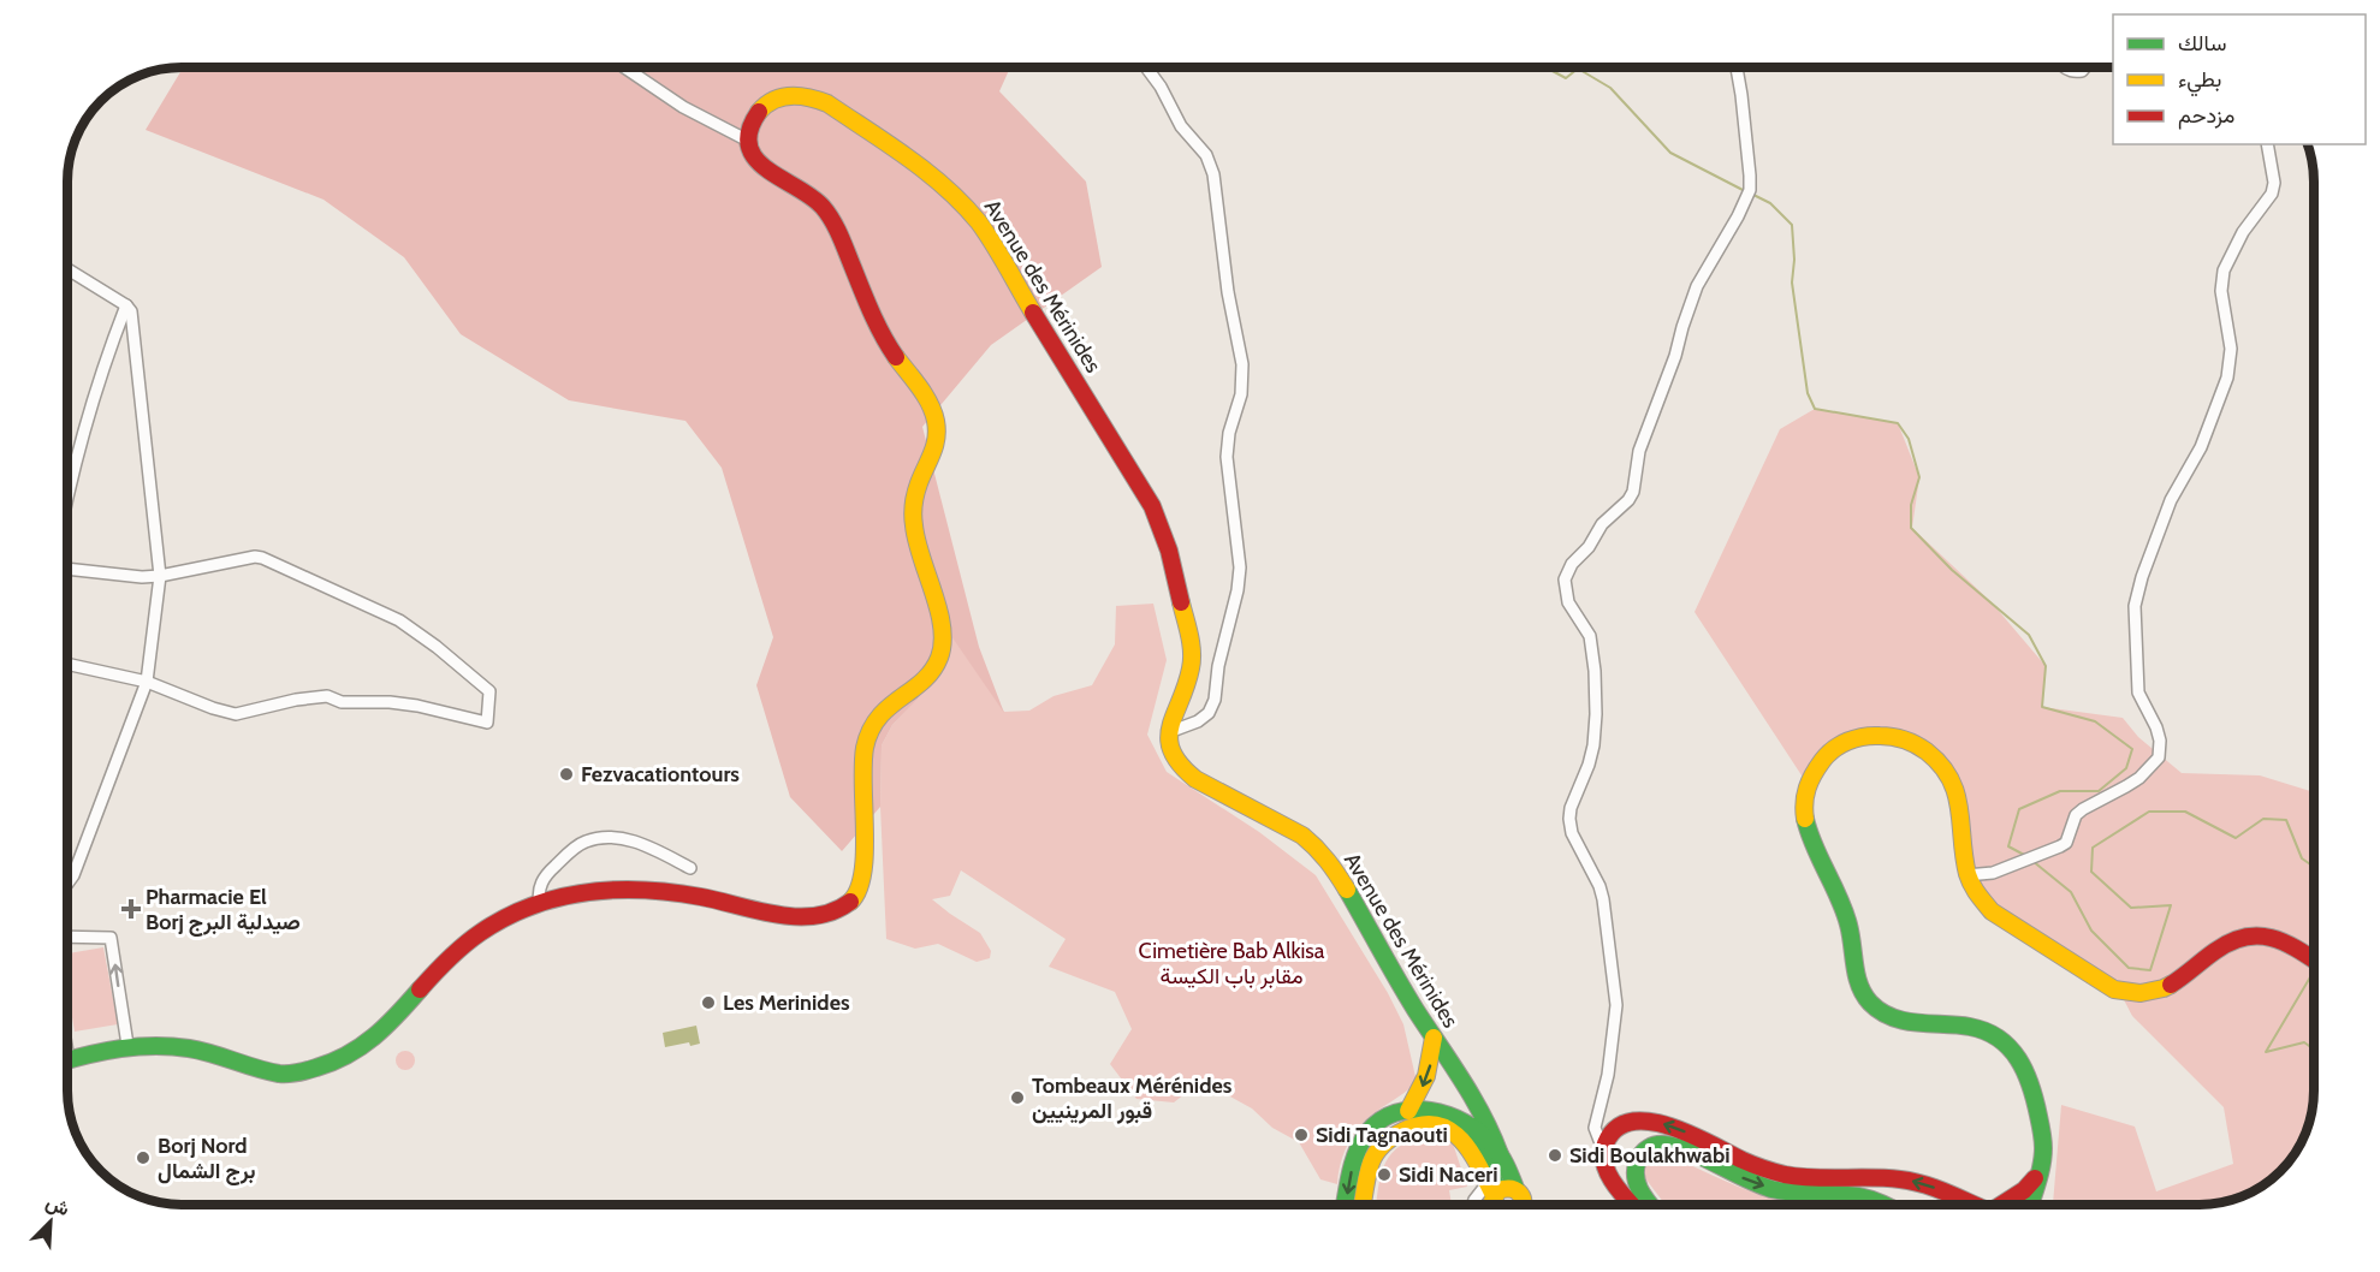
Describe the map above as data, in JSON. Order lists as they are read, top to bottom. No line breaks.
{"streets":{"main road":["Avenue des Mérinides"]},"parks":["Cimetière Bab Alkisa مقابر باب الكيسة"],"places":{"other":["Fezvacationtours","Les Merinides","Tombeaux Mérénides قبور المرينيين","Sidi Tagnaouti","Sidi Boulakhwabi","Borj Nord برج الشمال","Sidi Naceri"],"health":["Pharmacie El Borj صيدلية البرج"]},"legend":["سالك","بطيء","مزدحم"],"north":"top right"}
